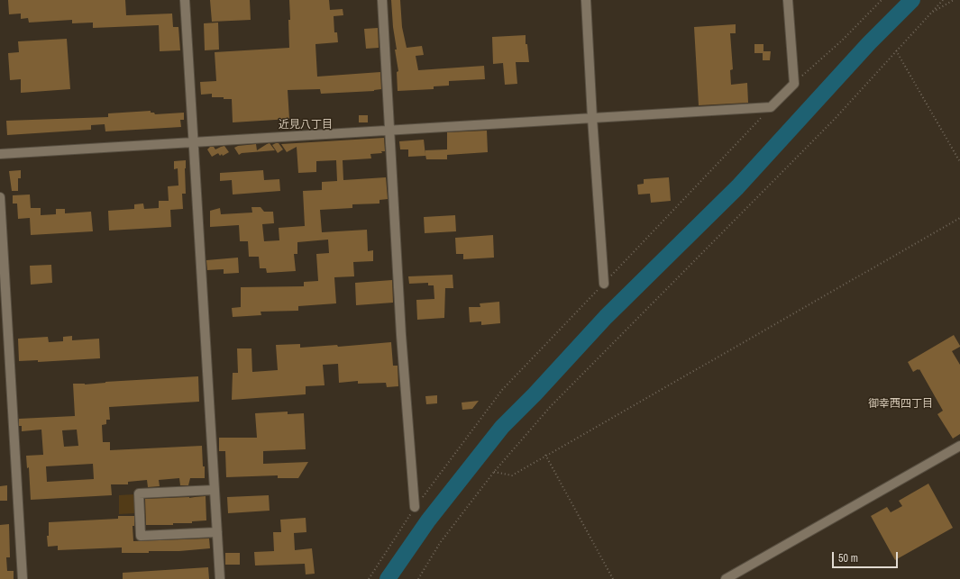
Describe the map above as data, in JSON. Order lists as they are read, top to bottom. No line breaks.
{"districts":["近見八丁目","御幸西四丁目"],"scale_bar":"50 m"}
